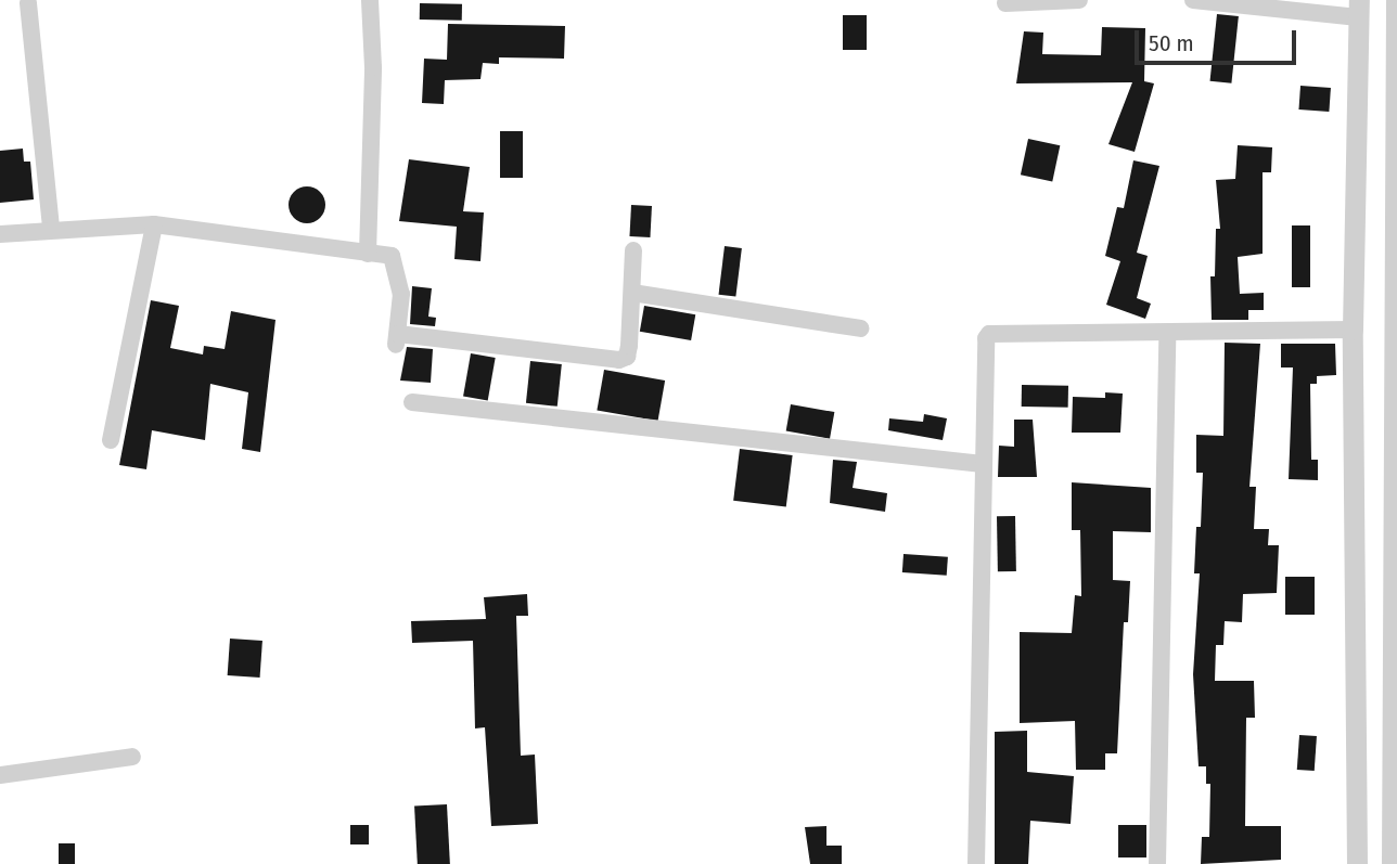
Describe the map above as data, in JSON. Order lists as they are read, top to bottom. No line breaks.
{"scale_bar":"50 m"}
